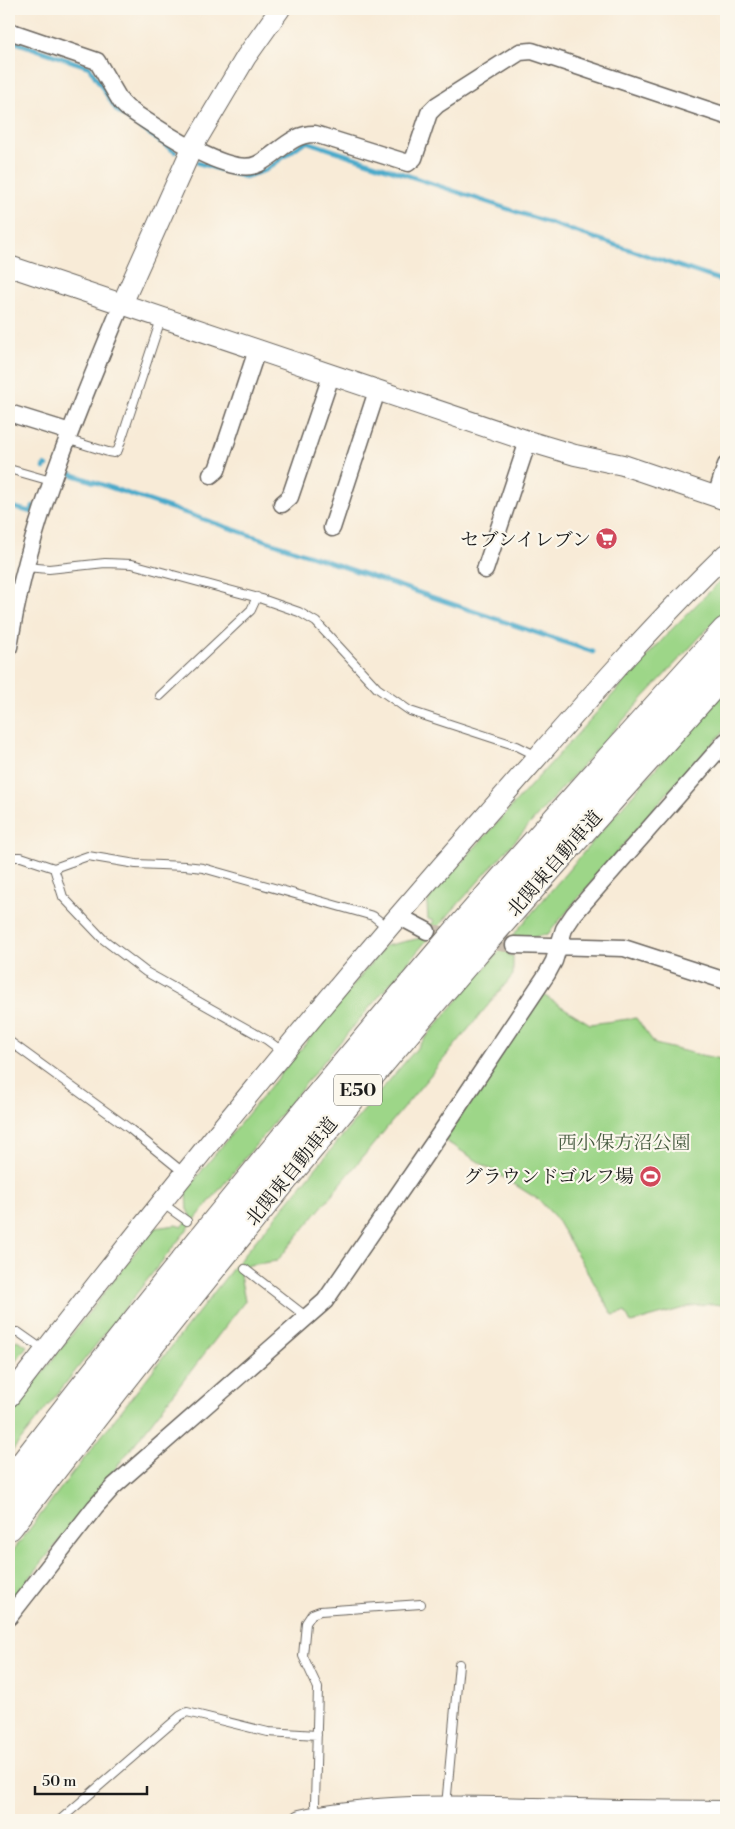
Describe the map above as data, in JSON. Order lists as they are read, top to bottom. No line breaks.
{"streets":{"highway":["北関東自動車道","E50"]},"parks":["西小保方沼公園"],"places":{"supermarket":["セブンイレブン"],"sports":["グラウンドゴルフ場"]},"scale_bar":"50 m"}
